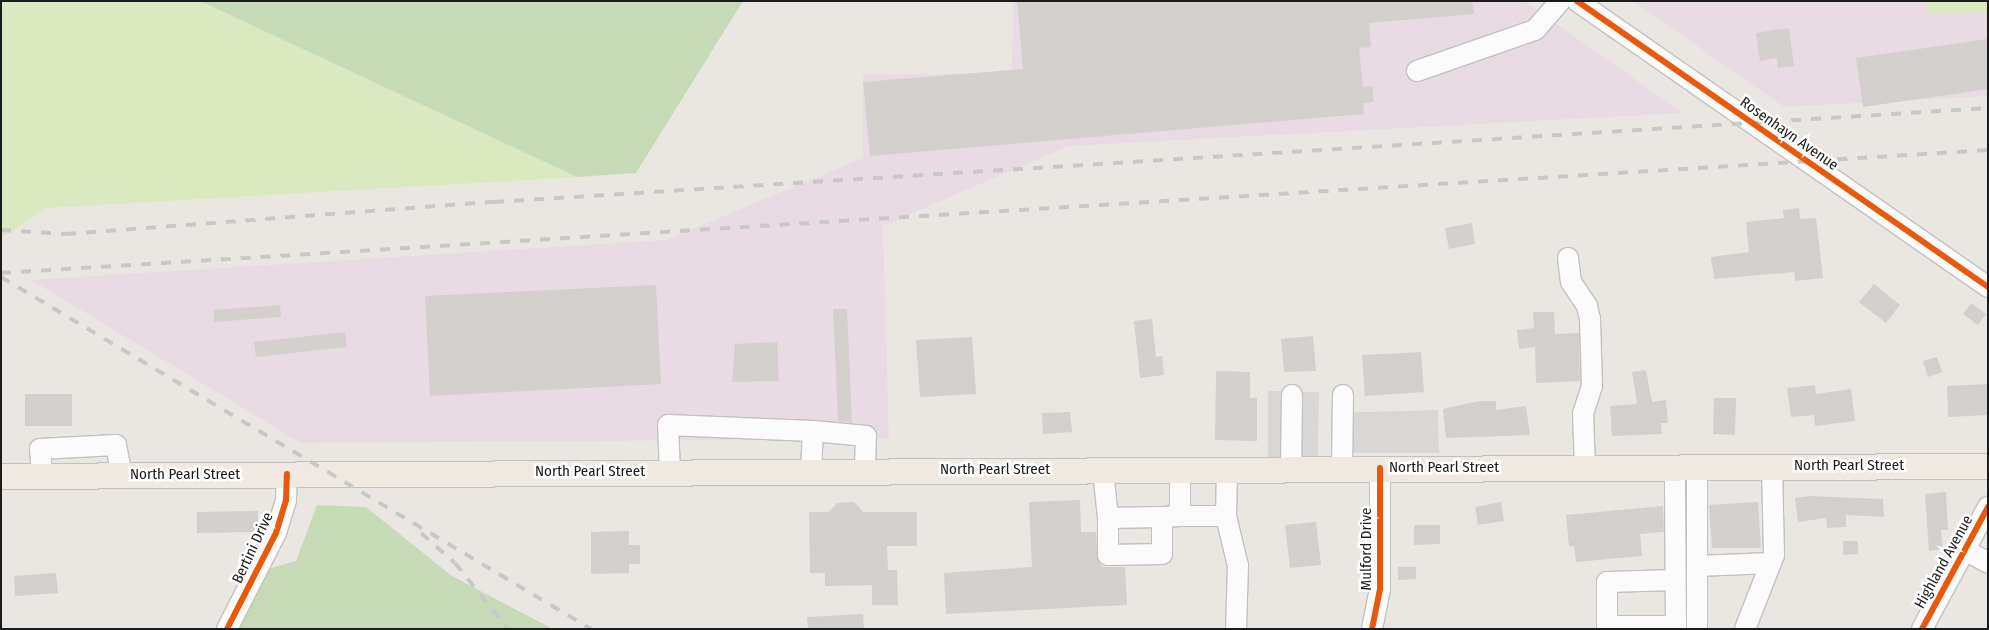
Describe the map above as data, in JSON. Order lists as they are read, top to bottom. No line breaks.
{"streets":{"main road":["North Pearl Street"],"street":["Rosenhayn Avenue","Bertini Drive","Mulford Drive","Highland Avenue"]},"crossings":[["North Pearl Street","Bertini Drive"],["North Pearl Street","Mulford Drive"]]}
